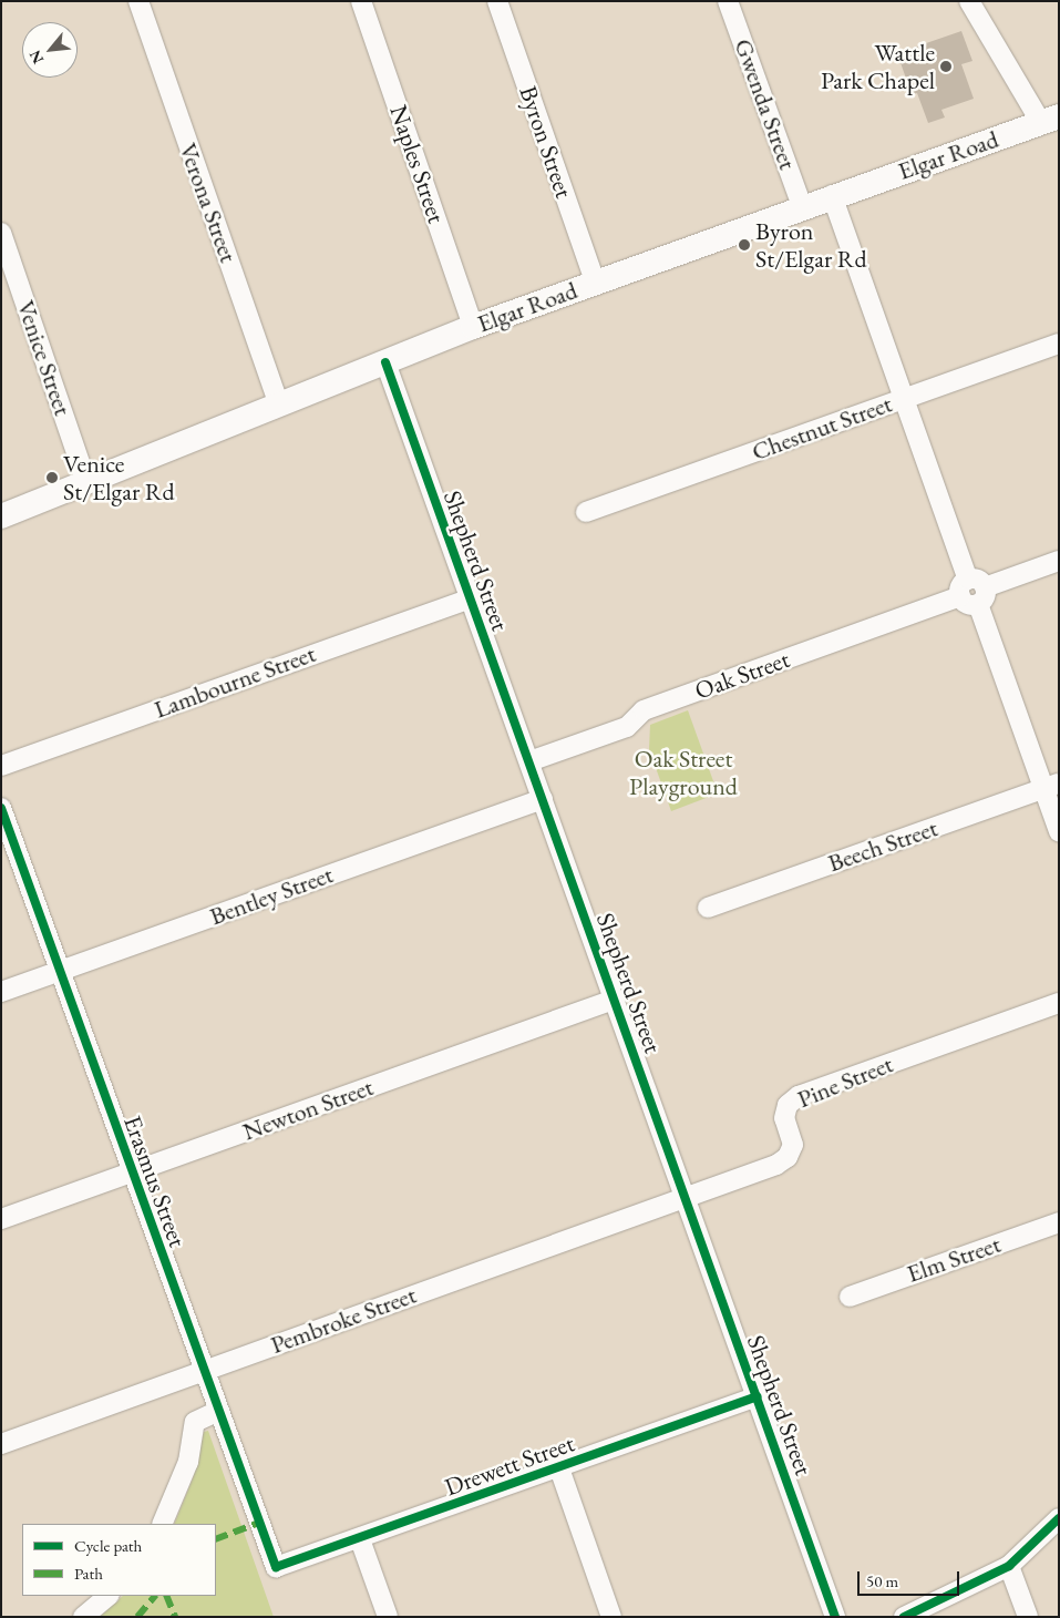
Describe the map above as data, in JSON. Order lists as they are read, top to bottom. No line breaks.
{"streets":{"main road":["Elgar Road"],"street":["Gwenda Street","Byron Street","Naples Street","Verona Street","Venice Street","Chestnut Street","Shepherd Street","Oak Street","Lambourne Street","Beech Street","Bentley Street","Pine Street","Newton Street","Erasmus Street","Elm Street","Pembroke Street","Drewett Street"]},"crossings":[["Gwenda Street","Elgar Road"],["Byron Street","Elgar Road"],["Elgar Road","Naples Street"],["Elgar Road","Verona Street"],["Elgar Road","Venice Street"],["Elgar Road","Shepherd Street"],["Shepherd Street","Oak Street"],["Shepherd Street","Lambourne Street"],["Shepherd Street","Bentley Street"],["Shepherd Street","Pine Street"],["Shepherd Street","Newton Street"],["Shepherd Street","Pembroke Street"],["Shepherd Street","Drewett Street"],["Bentley Street","Erasmus Street"],["Pine Street","Pembroke Street"],["Newton Street","Erasmus Street"],["Erasmus Street","Pembroke Street"],["Erasmus Street","Drewett Street"]],"parks":["Oak Street Playground"],"places":["Wattle Park Chapel","Byron St/Elgar Rd","Venice St/Elgar Rd"],"legend":["Cycle path","Path"],"scale_bar":"50 m","north":"bottom left"}
